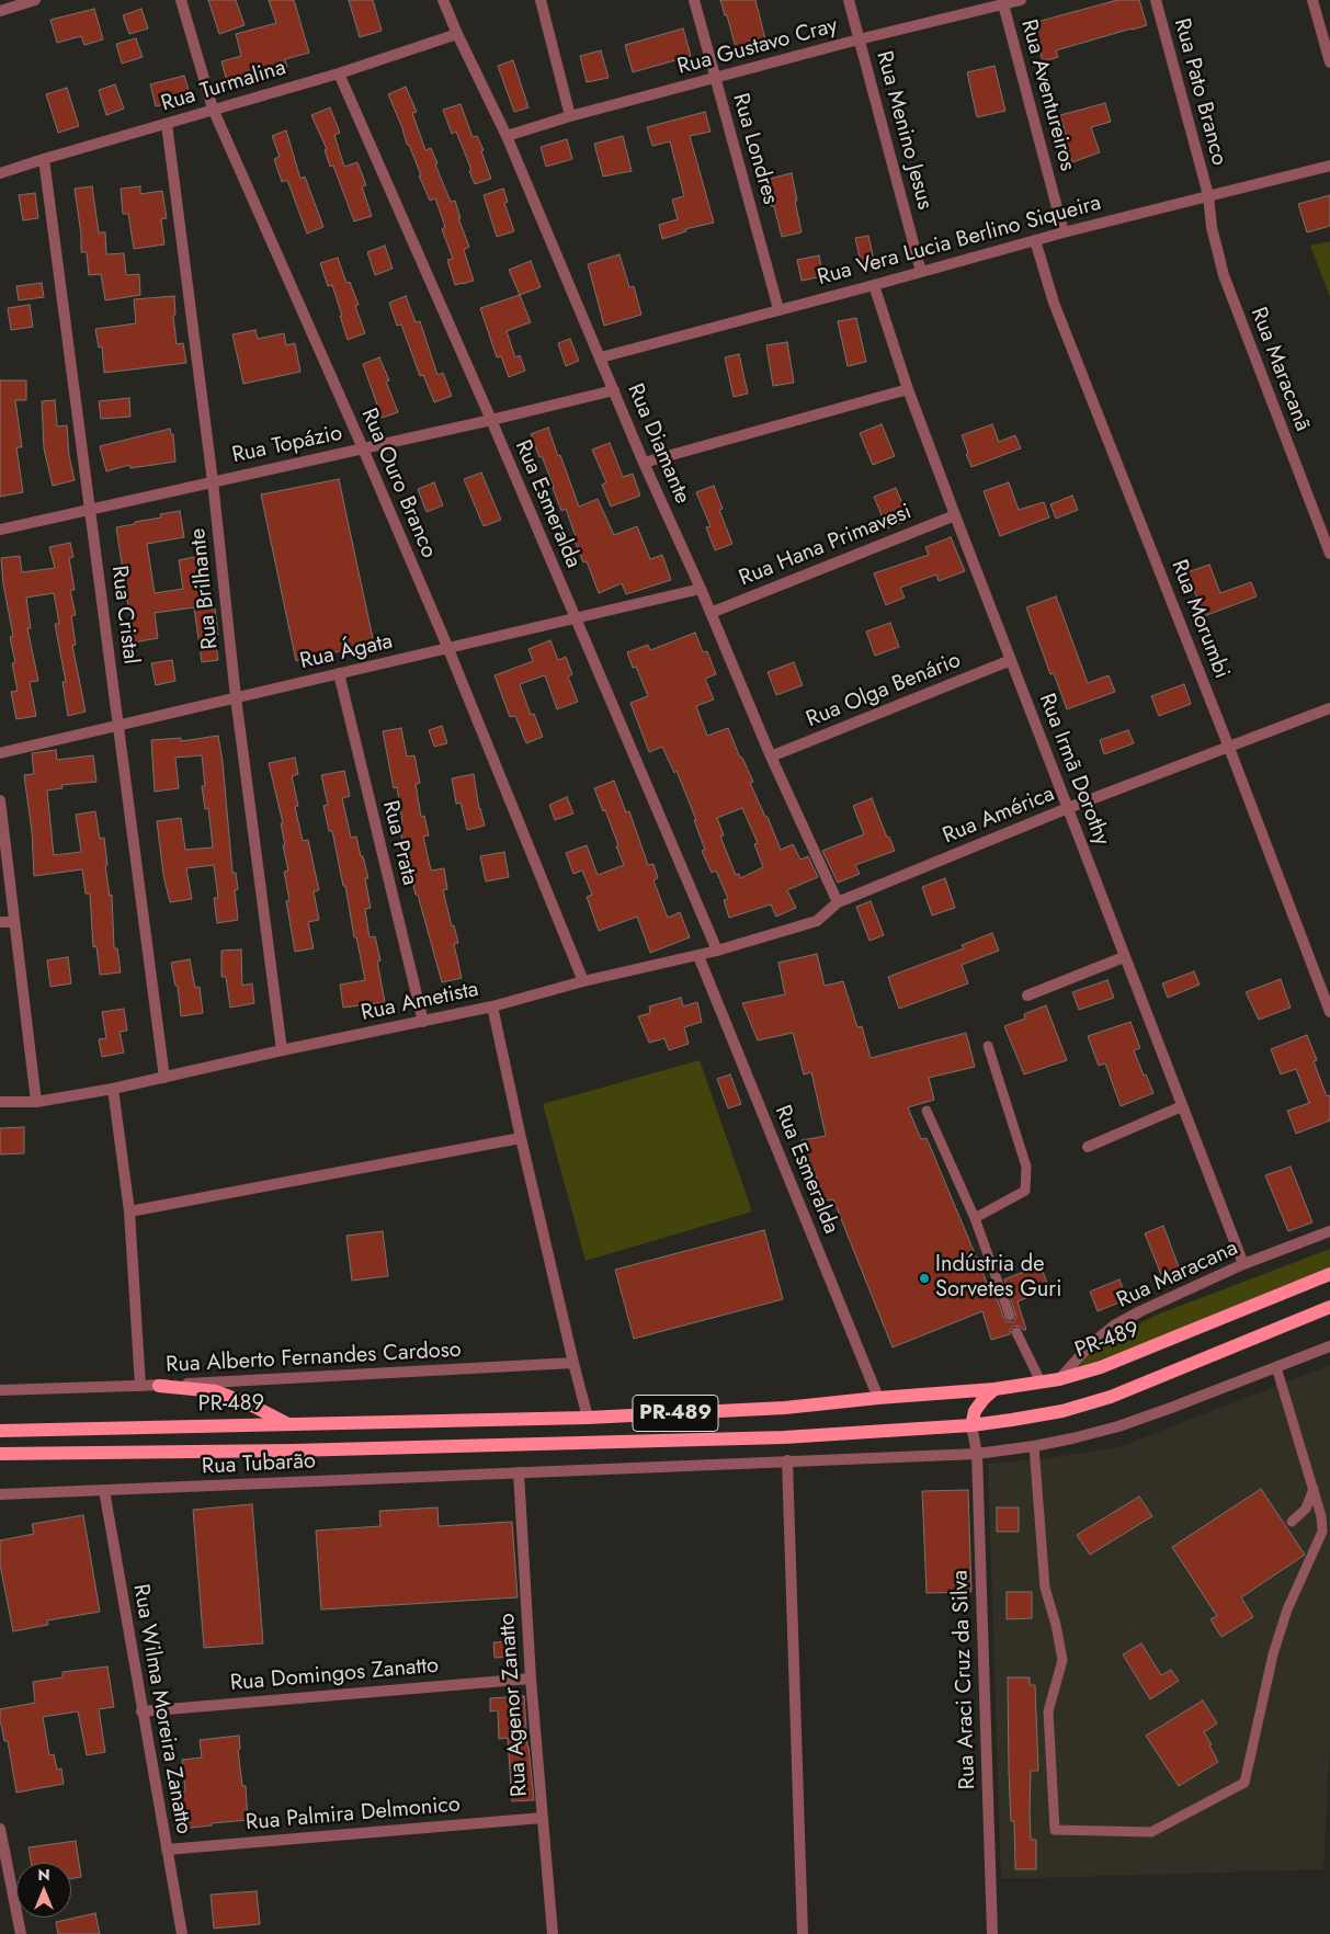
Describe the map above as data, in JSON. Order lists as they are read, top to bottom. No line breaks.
{"streets":{"main road":["PR-489"],"street":["Rua Gustavo Cray","Rua Turmalina","Rua Pato Branco","Rua Aventureiros","Rua Menino Jesus","Rua Londres","Rua Vera Lucia Berlino Siqueira","Rua Maracanã","Rua Diamante","Rua Topázio","Rua Ouro Branco","Rua Esmeralda","Rua Hana Primavesi","Rua Brilhante","Rua Cristal","Rua Morumbi","Rua Ágata","Rua Olga Benário","Rua Irmã Dorothy","Rua América","Rua Prata","Rua Ametista","Rua Maracana","Rua Alberto Fernandes Cardoso","Rua Tubarão","Rua Domingos Zanatto","Rua Araci Cruz da Silva","Rua Agenor Zanatto","Rua Wilma Moreira Zanatto","Rua Palmira Delmonico"]},"crossings":[["Rua Gustavo Cray","Rua Aventureiros"],["Rua Gustavo Cray","Rua Menino Jesus"],["Rua Gustavo Cray","Rua Londres"],["Rua Gustavo Cray","Rua Diamante"],["Rua Turmalina","Rua Diamante"],["Rua Turmalina","Rua Ouro Branco"],["Rua Turmalina","Rua Esmeralda"],["Rua Turmalina","Rua Brilhante"],["Rua Turmalina","Rua Cristal"],["Rua Pato Branco","Rua Vera Lucia Berlino Siqueira"],["Rua Pato Branco","Rua Maracanã"],["Rua Aventureiros","Rua Vera Lucia Berlino Siqueira"],["Rua Menino Jesus","Rua Vera Lucia Berlino Siqueira"],["Rua Londres","Rua Vera Lucia Berlino Siqueira"],["Rua Vera Lucia Berlino Siqueira","Rua Maracanã"],["Rua Vera Lucia Berlino Siqueira","Rua Diamante"],["Rua Vera Lucia Berlino Siqueira","Rua Morumbi"],["Rua Vera Lucia Berlino Siqueira","Rua Irmã Dorothy"],["Rua Diamante","Rua Topázio"],["Rua Diamante","Rua Hana Primavesi"],["Rua Diamante","Rua Ágata"],["Rua Diamante","Rua Olga Benário"],["Rua Diamante","Rua América"],["Rua Diamante","Rua Ametista"],["Rua Topázio","Rua Ouro Branco"],["Rua Topázio","Rua Esmeralda"],["Rua Topázio","Rua Brilhante"],["Rua Topázio","Rua Cristal"],["Rua Ouro Branco","Rua Ágata"],["Rua Ouro Branco","Rua Ametista"],["Rua Esmeralda","Rua Ágata"],["Rua Esmeralda","Rua Ametista"],["Rua Esmeralda","PR-489"],["Rua Hana Primavesi","Rua Irmã Dorothy"],["Rua Brilhante","Rua Ágata"],["Rua Brilhante","Rua Ametista"],["Rua Cristal","Rua Ágata"],["Rua Cristal","Rua Ametista"],["Rua Morumbi","Rua América"],["Rua Ágata","Rua Prata"],["Rua Olga Benário","Rua Irmã Dorothy"],["Rua Irmã Dorothy","Rua América"],["Rua Irmã Dorothy","Rua Maracana"],["Rua América","Rua Ametista"],["Rua Prata","Rua Ametista"],["Rua Maracana","PR-489"],["PR-489","Rua Araci Cruz da Silva"],["Rua Tubarão","Rua Araci Cruz da Silva"],["Rua Tubarão","Rua Agenor Zanatto"],["Rua Tubarão","Rua Wilma Moreira Zanatto"],["Rua Domingos Zanatto","Rua Agenor Zanatto"],["Rua Domingos Zanatto","Rua Wilma Moreira Zanatto"],["Rua Agenor Zanatto","Rua Palmira Delmonico"],["Rua Wilma Moreira Zanatto","Rua Palmira Delmonico"]],"places":["Indústria de Sorvetes Guri"],"north":"top"}
